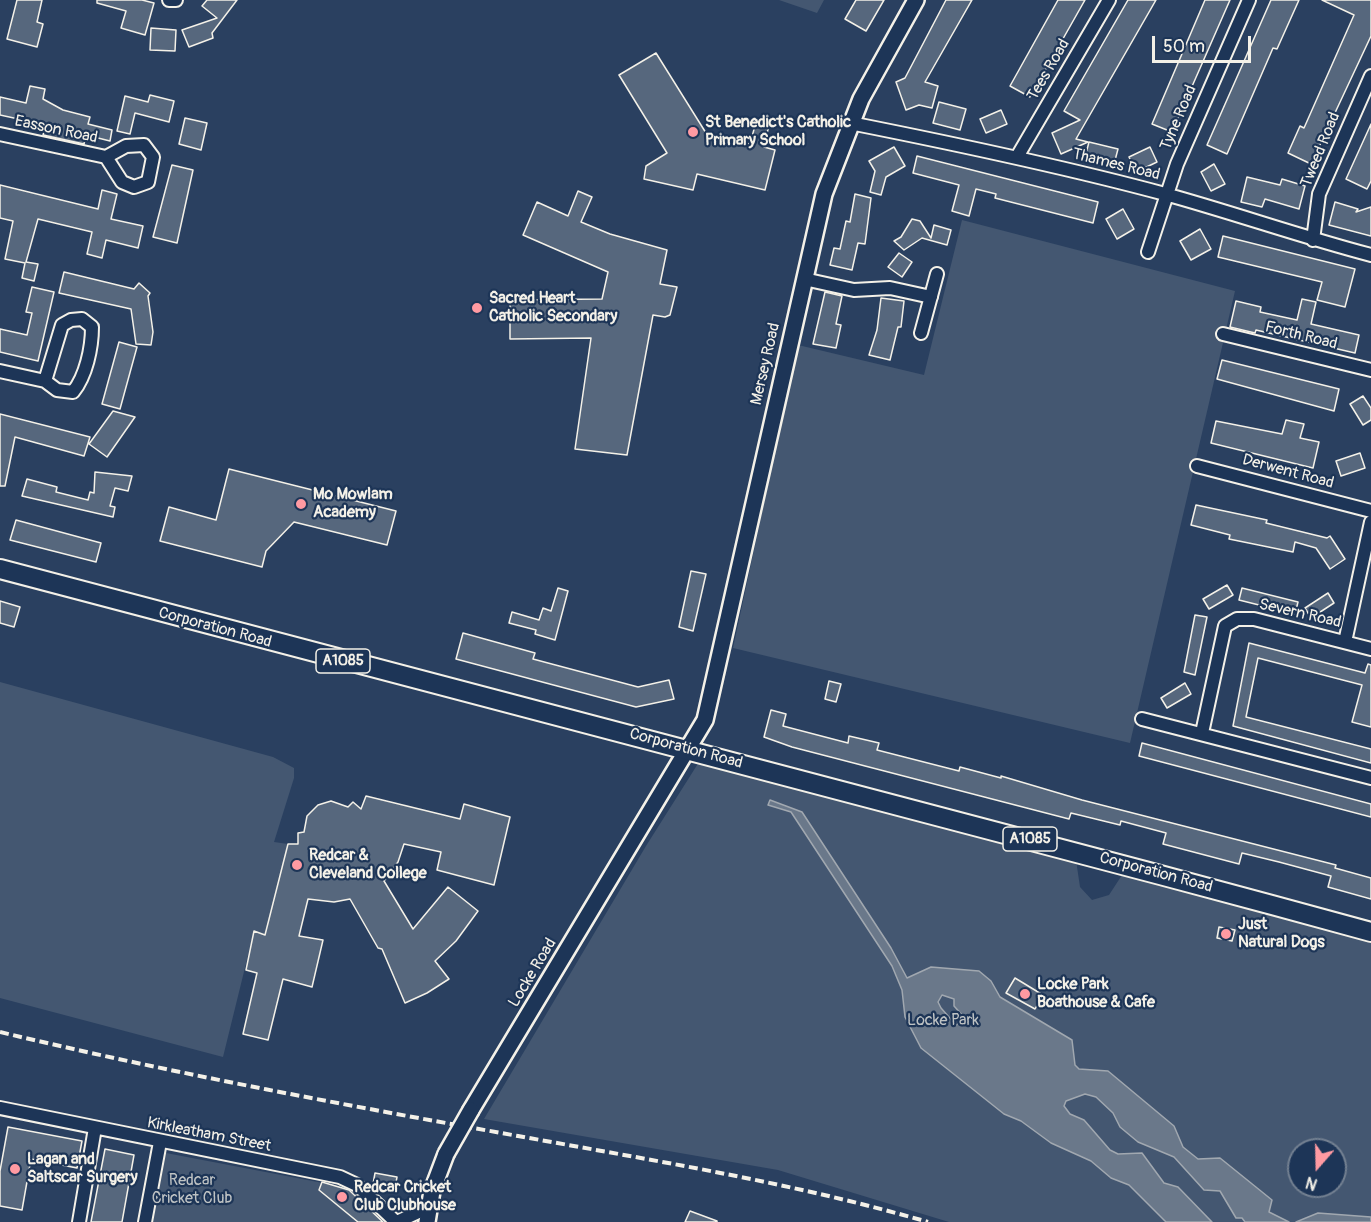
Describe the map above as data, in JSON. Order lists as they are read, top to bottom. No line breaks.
{"streets":{"main road":["Corporation Road","A1085"],"street":["Tees Road","Tyne Road","Easson Road","Tweed Road","Thames Road","Forth Road","Mersey Road","Derwent Road","Severn Road","Locke Road","Kirkleatham Street"]},"crossings":[["Tees Road","Thames Road"],["Tyne Road","Thames Road"],["Tweed Road","Thames Road"],["Thames Road","Mersey Road"],["Mersey Road","Corporation Road"],["Mersey Road","Locke Road"],["Corporation Road","Locke Road"],["Locke Road","Kirkleatham Street"]],"parks":["Locke Park","Redcar Cricket Club"],"places":["St Benedict's Catholic Primary School","Sacred Heart Catholic Secondary","Mo Mowlam Academy","Redcar & Cleveland College","Just Natural Dogs","Locke Park Boathouse & Cafe","Lagan and Saltscar Surgery","Redcar Cricket Club Clubhouse"],"scale_bar":"50 m","north":"bottom"}
